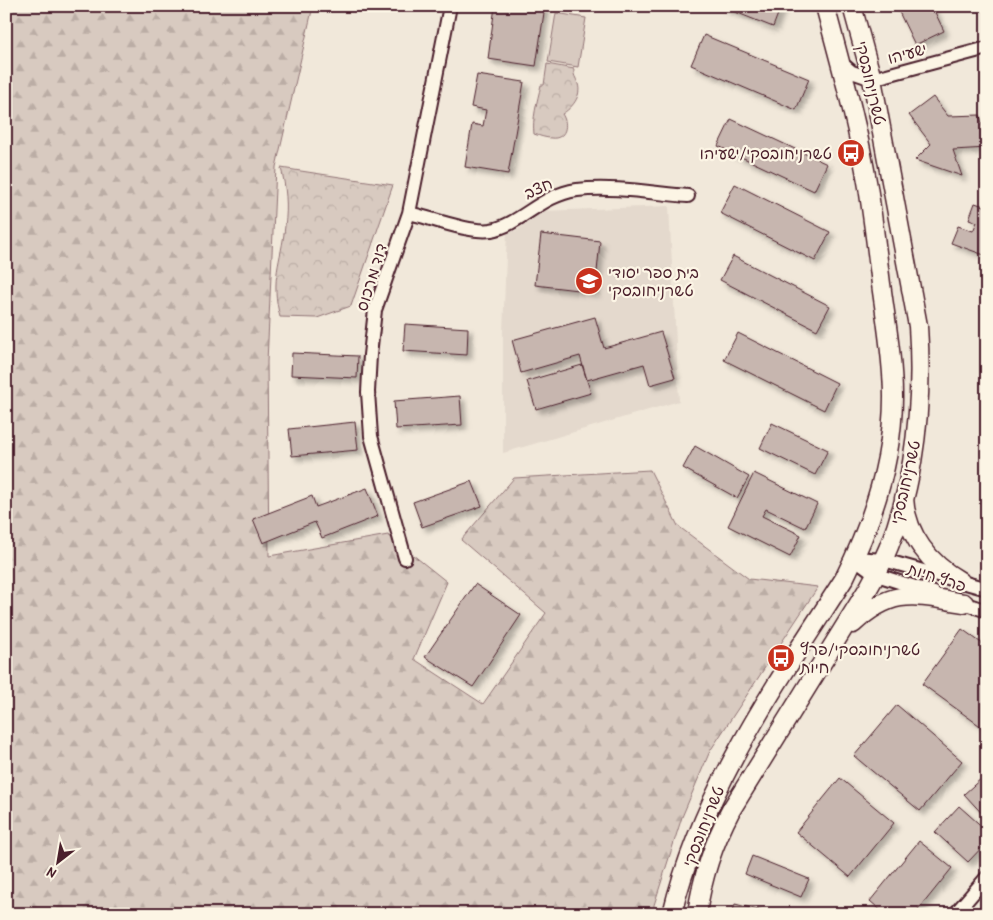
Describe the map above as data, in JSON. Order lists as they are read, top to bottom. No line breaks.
{"streets":{"street":["ישעיהו","טשרניחובסקי","חצב","דוד מרכוס","פרץ חיות"]},"crossings":[["ישעיהו","טשרניחובסקי"],["טשרניחובסקי","פרץ חיות"],["חצב","דוד מרכוס"]],"places":{"bus stop":["טשרניחובסקי/ישעיהו","טשרניחובסקי/פרץ חיות"],"school or university":["בית ספר יסודי טשרניחובסקי"]},"north":"bottom left"}
